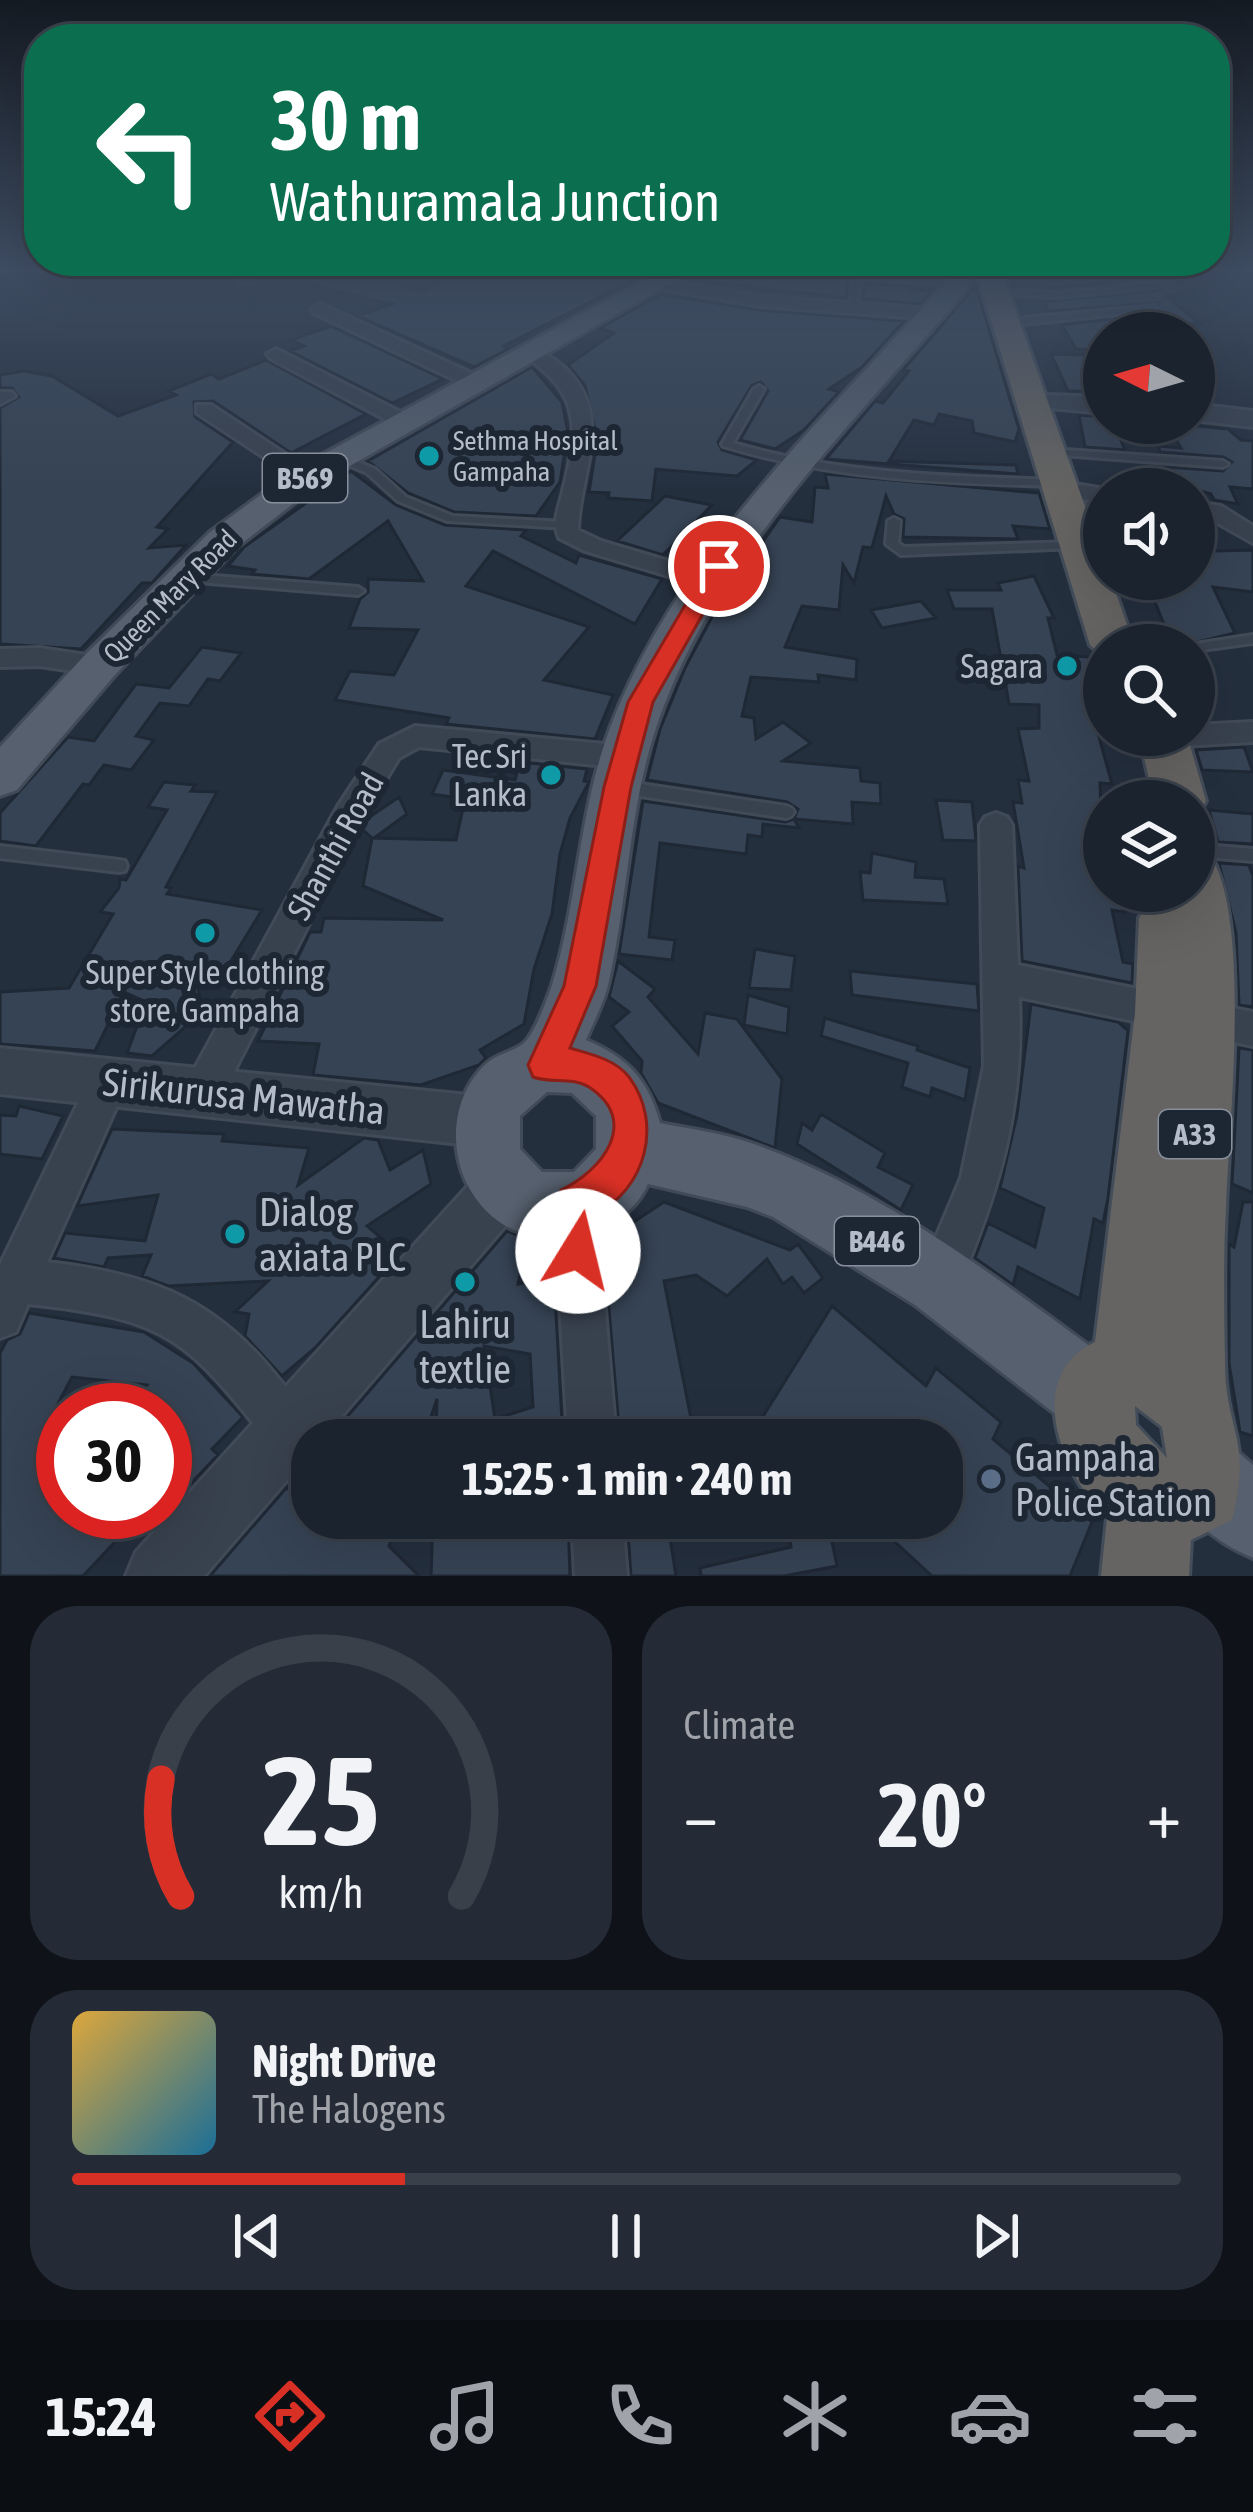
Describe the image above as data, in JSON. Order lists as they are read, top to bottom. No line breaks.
{"streets":{"highway":["A33"],"main road":["B569","Queen Mary Road","B446"],"street":["Shanthi Road","Sirikurusa Mawatha"]},"crossings":[["Shanthi Road","Sirikurusa Mawatha"],["Sirikurusa Mawatha","B446"],["A33","B446"]],"places":["Sethma Hospital Gampaha","Sagara","Tec Sri Lanka","Super Style clothing store, Gampaha","Dialog axiata PLC","Lahiru textlie","Gampaha Police Station"],"north":"left","page":{"turn":["30 m","Wathuramala Junction"],"limit":"30","trip":"15:25 · 1 min · 240 m","tile":"Climate","heat":["−","20°","+"],"song":["Night Drive","The Halogens"],"tabs":"15:24","gauge":["25","km/h"]}}
